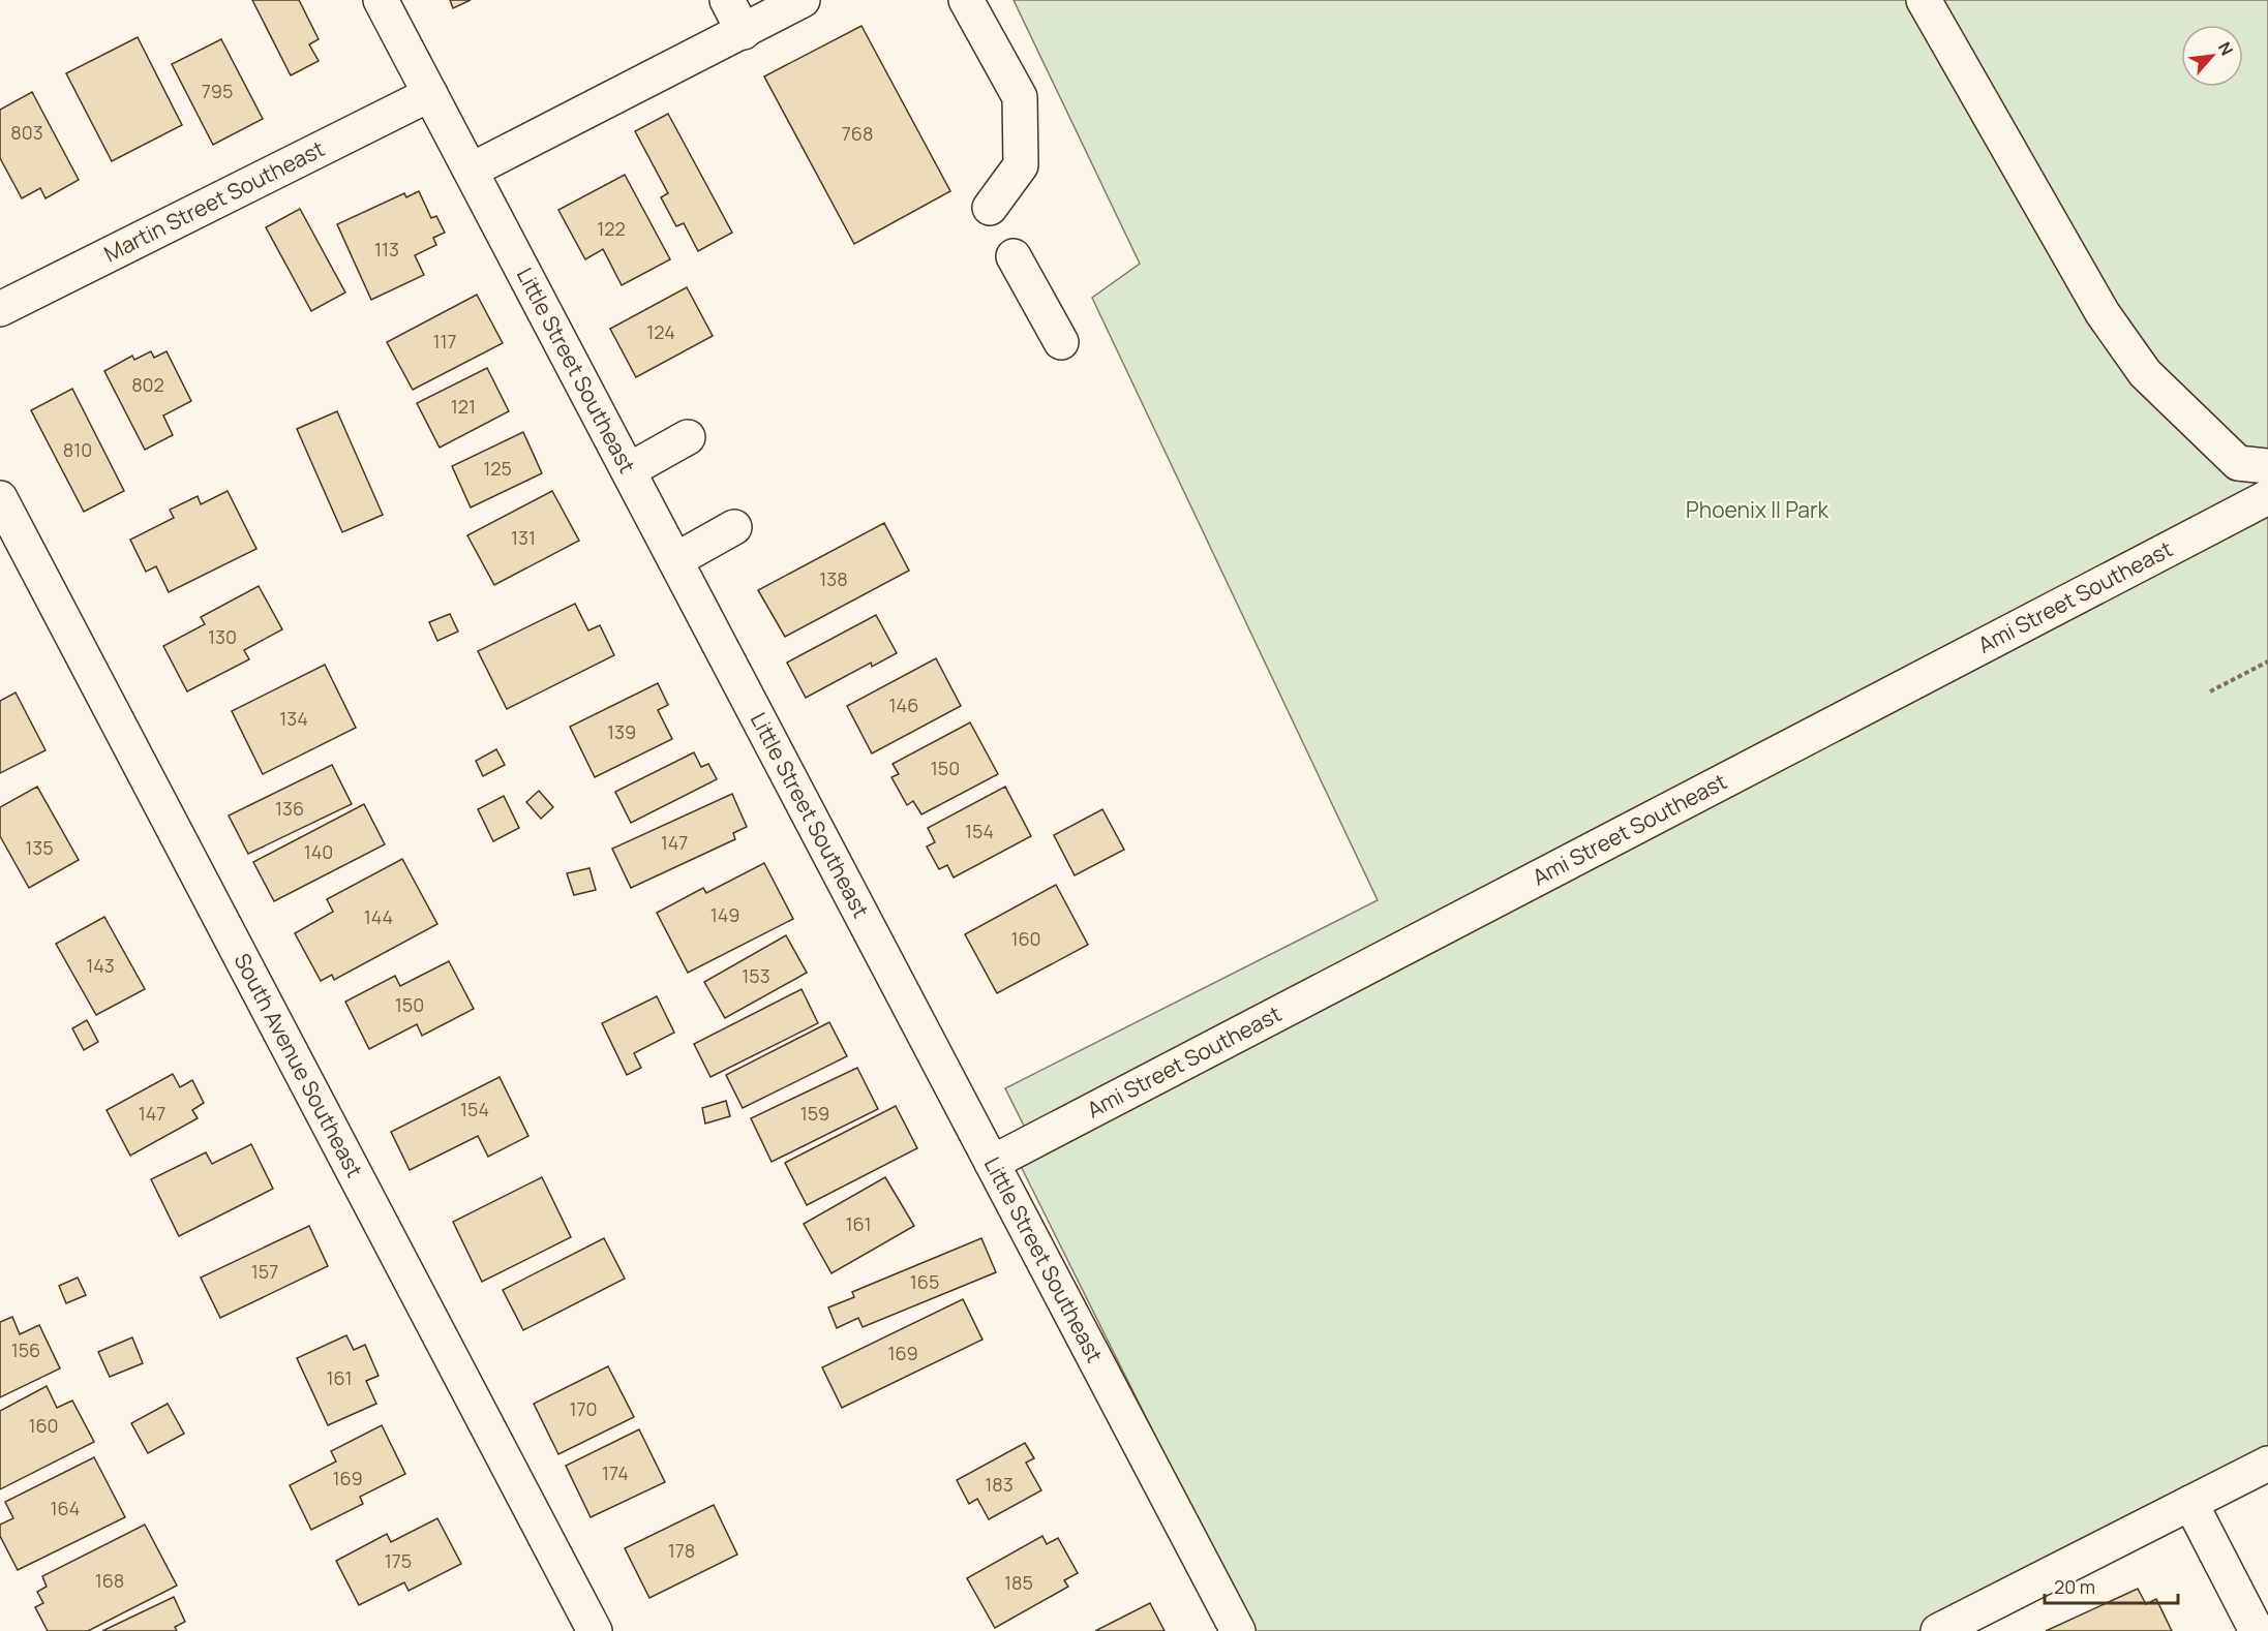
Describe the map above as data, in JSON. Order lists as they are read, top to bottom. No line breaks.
{"streets":{"street":["Martin Street Southeast","Little Street Southeast","Ami Street Southeast","South Avenue Southeast"]},"crossings":[["Martin Street Southeast","Little Street Southeast"],["Little Street Southeast","Ami Street Southeast"]],"parks":["Phoenix II Park"],"house_numbers":["795","803","768","122","113","124","117","802","121","810","125","131","138","130","146","134","139","150","136","154","147","135","140","149","144","160","143","153","150","154","147","159","161","157","165","156","169","161","170","160","174","169","183","164","178","175","168","185"],"scale_bar":"20 m","north":"top right"}
